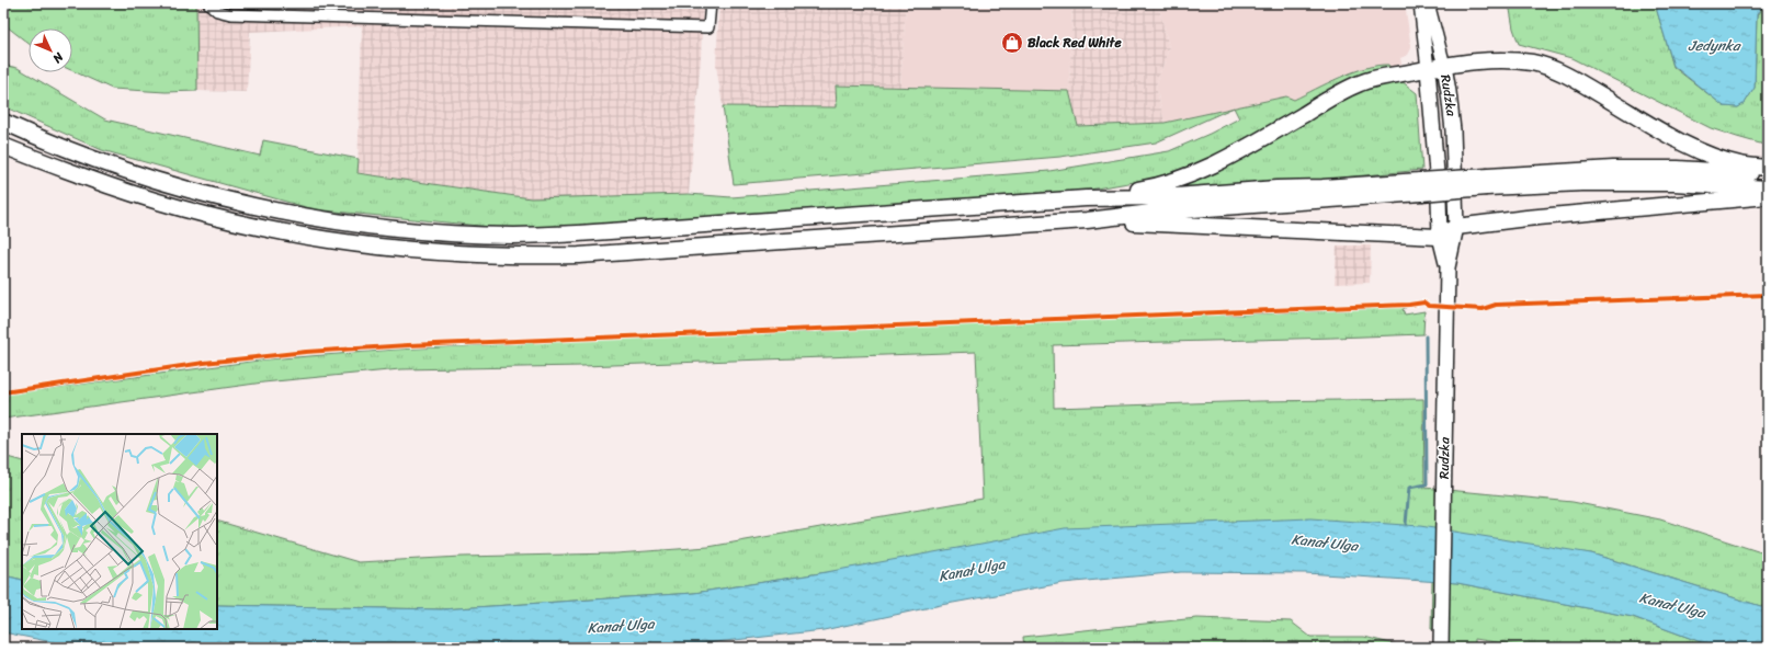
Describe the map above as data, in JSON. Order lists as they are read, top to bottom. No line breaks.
{"streets":{"main road":["Rudzka"]},"water":["Jedynka","Kanał Ulga"],"places":{"shop":["Black Red White"]},"north":"bottom right"}
